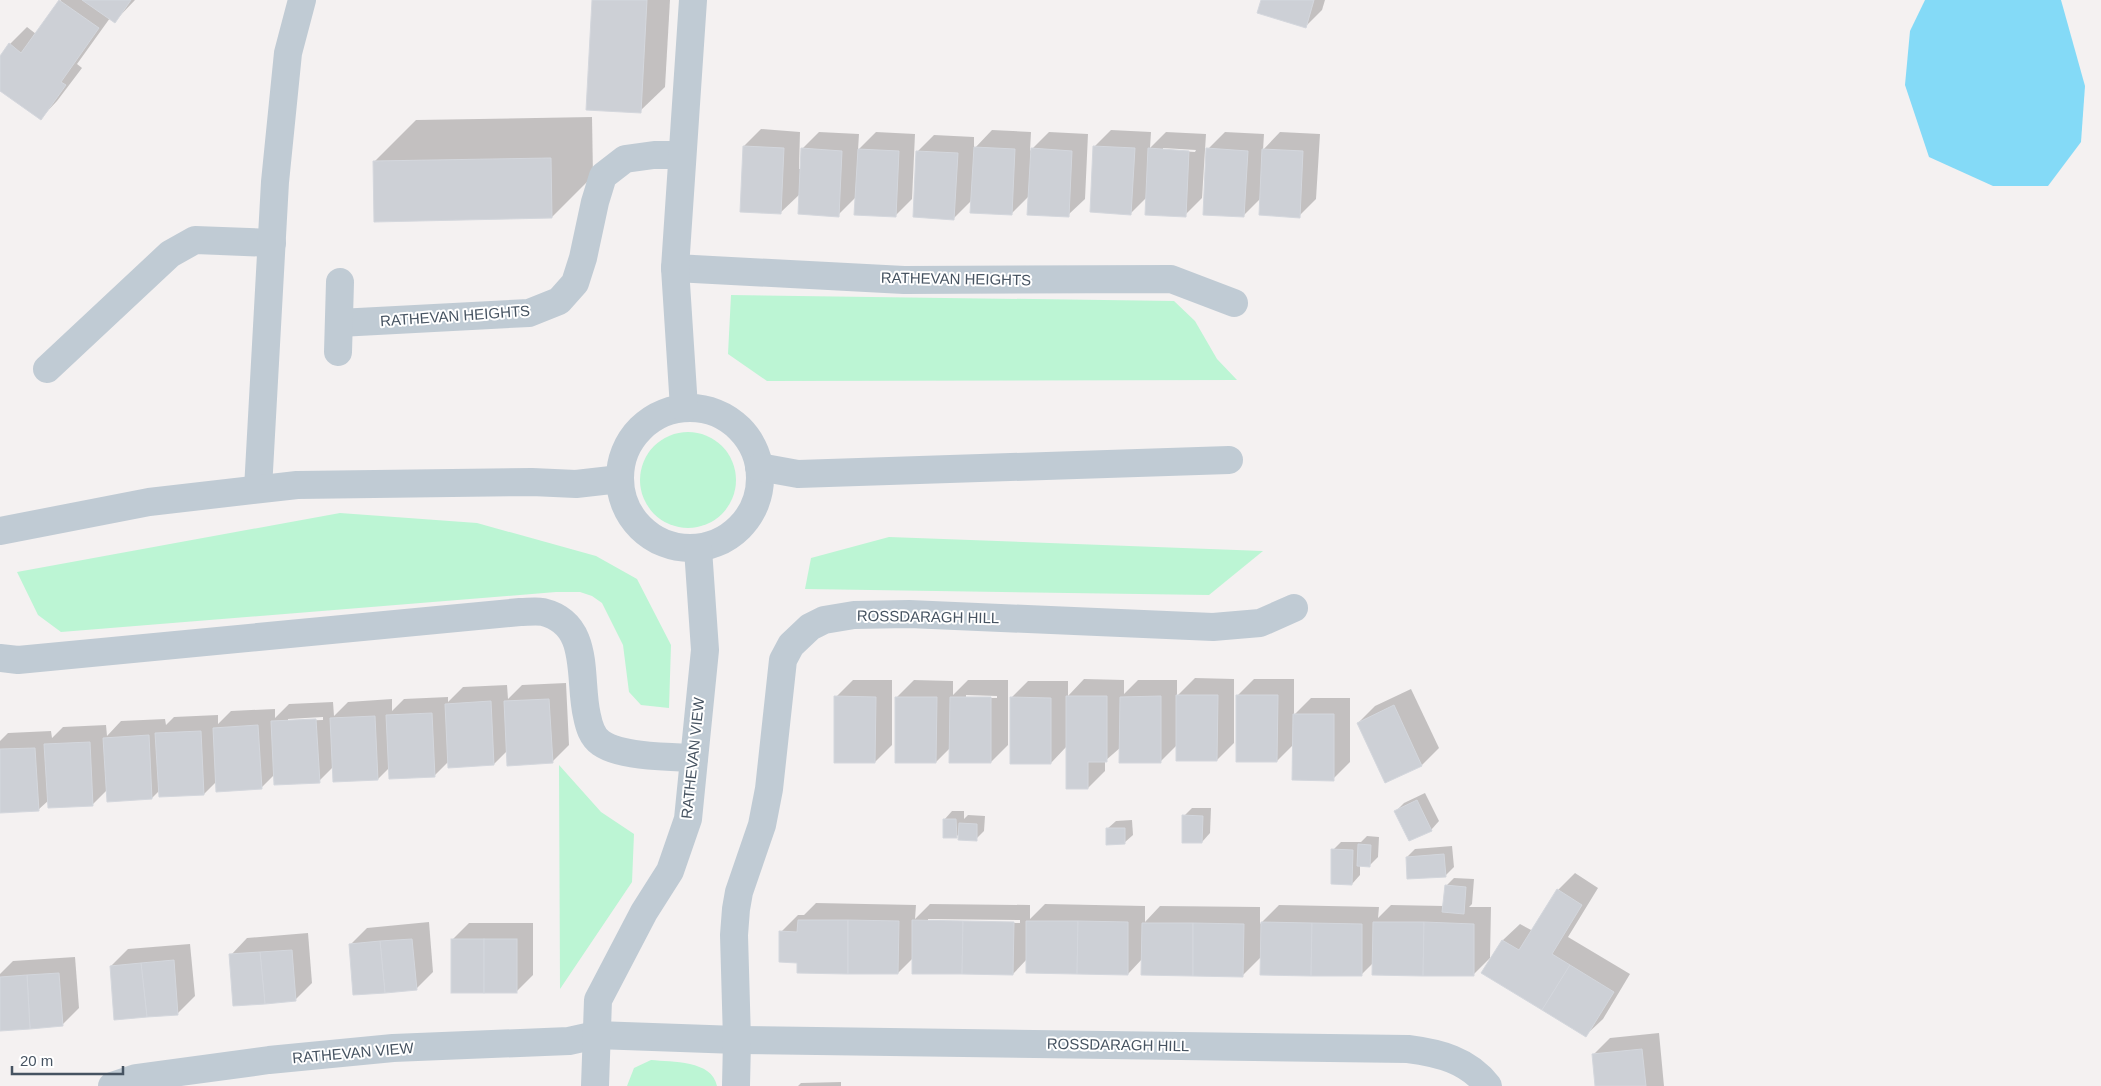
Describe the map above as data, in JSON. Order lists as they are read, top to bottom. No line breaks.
{"streets":{"street":["RATHEVAN HEIGHTS","ROSSDARAGH HILL","RATHEVAN VIEW"]},"crossings":[["ROSSDARAGH HILL","RATHEVAN VIEW"]],"scale_bar":"20 m"}
